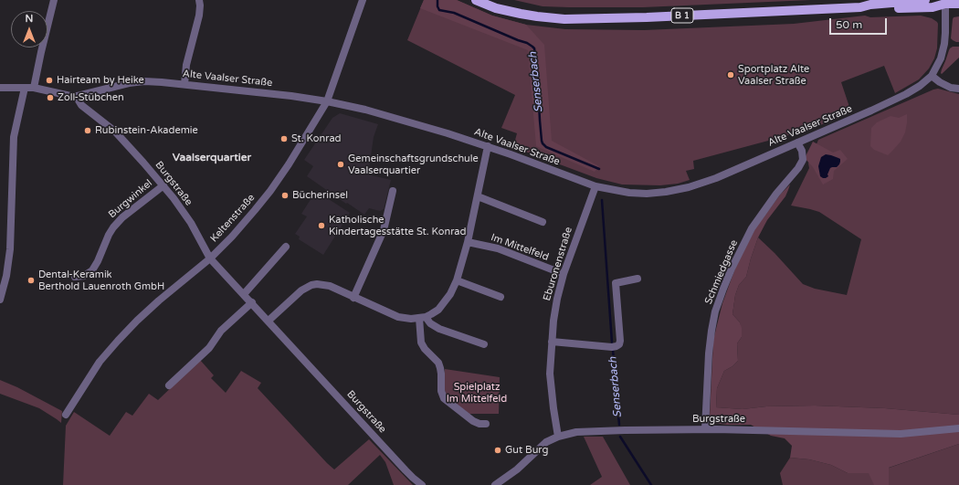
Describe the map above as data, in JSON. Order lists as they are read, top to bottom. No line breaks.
{"streets":{"main road":["B 1"],"street":["Alte Vaalser Straße","Burgstraße","Burgwinkel","Keltenstraße","Im Mittelfeld","Eburonenstraße","Schmiedgasse"]},"crossings":[["B 1","Alte Vaalser Straße"],["Alte Vaalser Straße","Burgstraße"],["Alte Vaalser Straße","Keltenstraße"],["Alte Vaalser Straße","Eburonenstraße"],["Alte Vaalser Straße","Schmiedgasse"],["Burgstraße","Burgwinkel"],["Burgstraße","Keltenstraße"],["Burgstraße","Eburonenstraße"],["Burgstraße","Schmiedgasse"],["Im Mittelfeld","Eburonenstraße"]],"districts":["Vaalserquartier"],"water":["Senserbach"],"parks":["Spielplatz Im Mittelfeld"],"places":["Sportplatz Alte Vaalser Straße","Hairteam by Heike","Zoll-Stübchen","Rubinstein-Akademie","St. Konrad","Gemeinschaftsgrundschule Vaalserquartier","Bücherinsel","Katholische Kindertagesstätte St. Konrad","Dental-Keramik Berthold Lauenroth GmbH","Gut Burg"],"scale_bar":"50 m","north":"top"}
